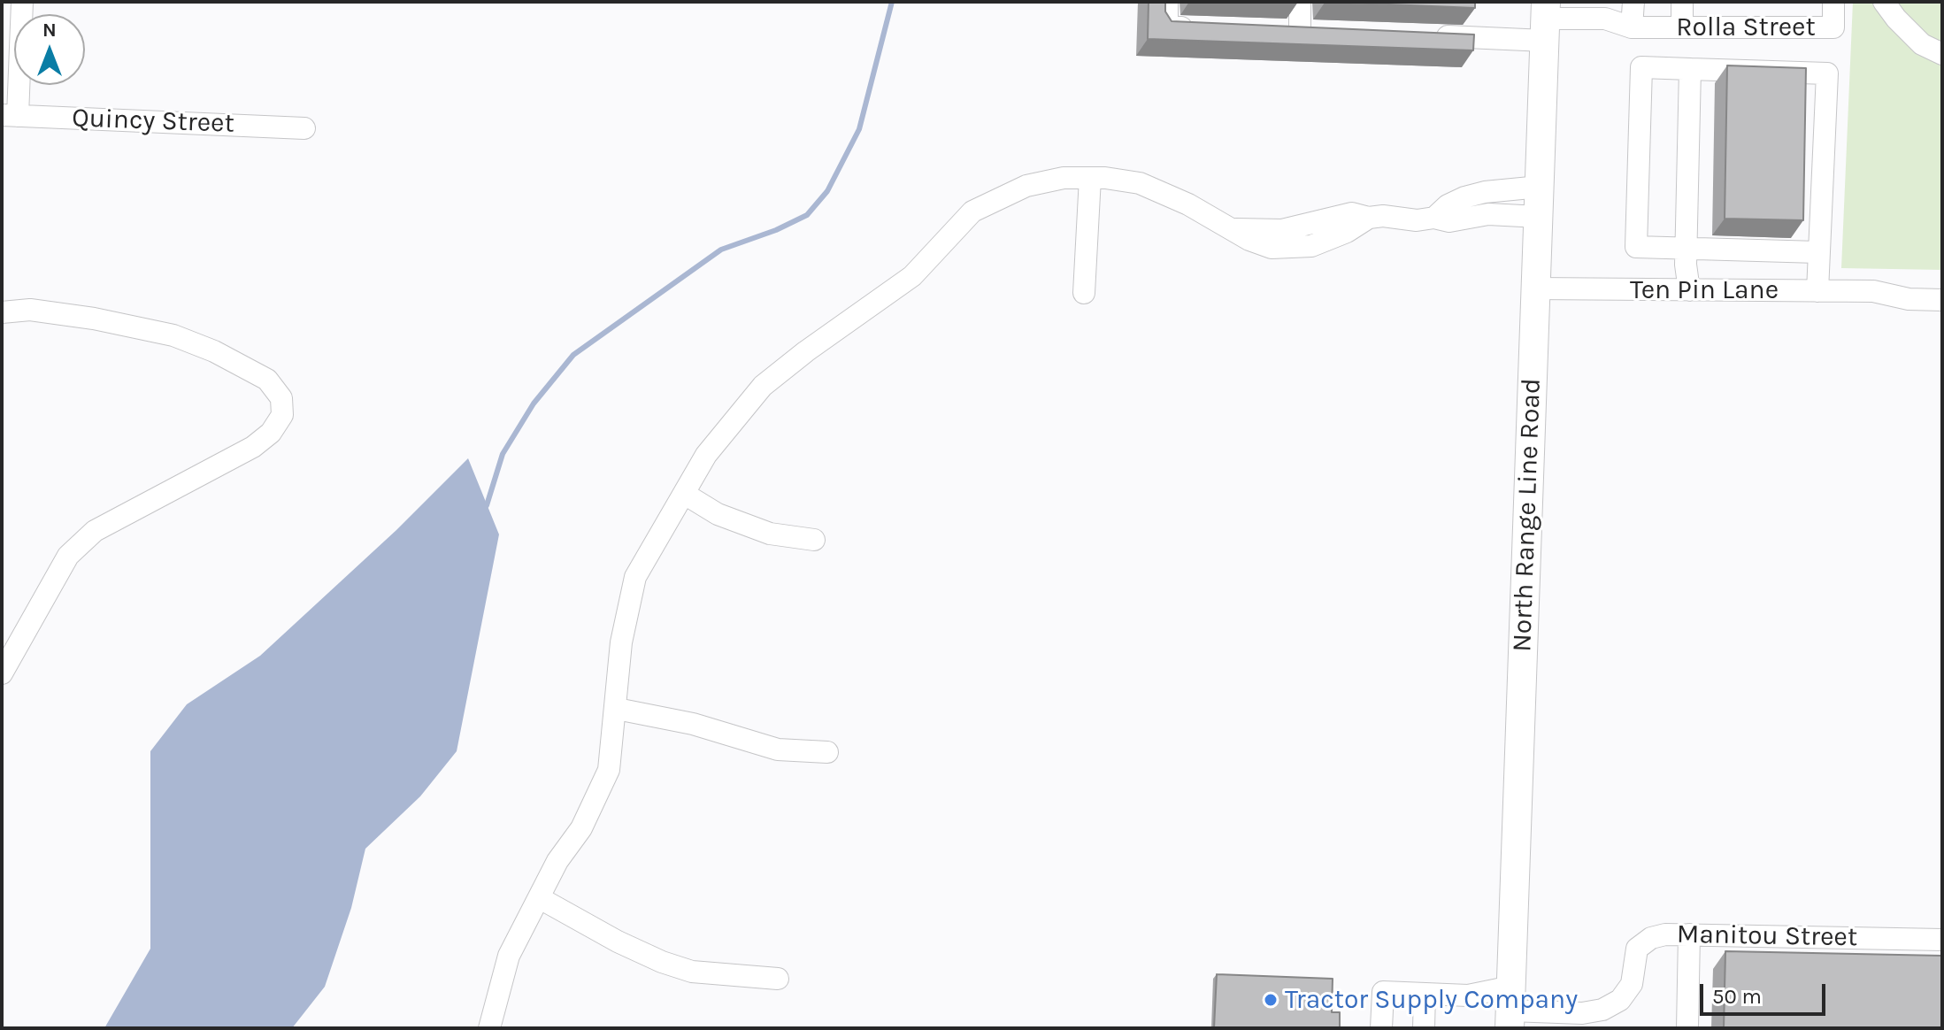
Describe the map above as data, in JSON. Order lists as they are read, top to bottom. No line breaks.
{"streets":{"main road":["North Range Line Road"],"street":["Rolla Street","Quincy Street","Ten Pin Lane","Manitou Street"]},"crossings":[["Rolla Street","North Range Line Road"],["Ten Pin Lane","North Range Line Road"],["North Range Line Road","Manitou Street"]],"places":["Tractor Supply Company"],"scale_bar":"50 m","north":"top"}
